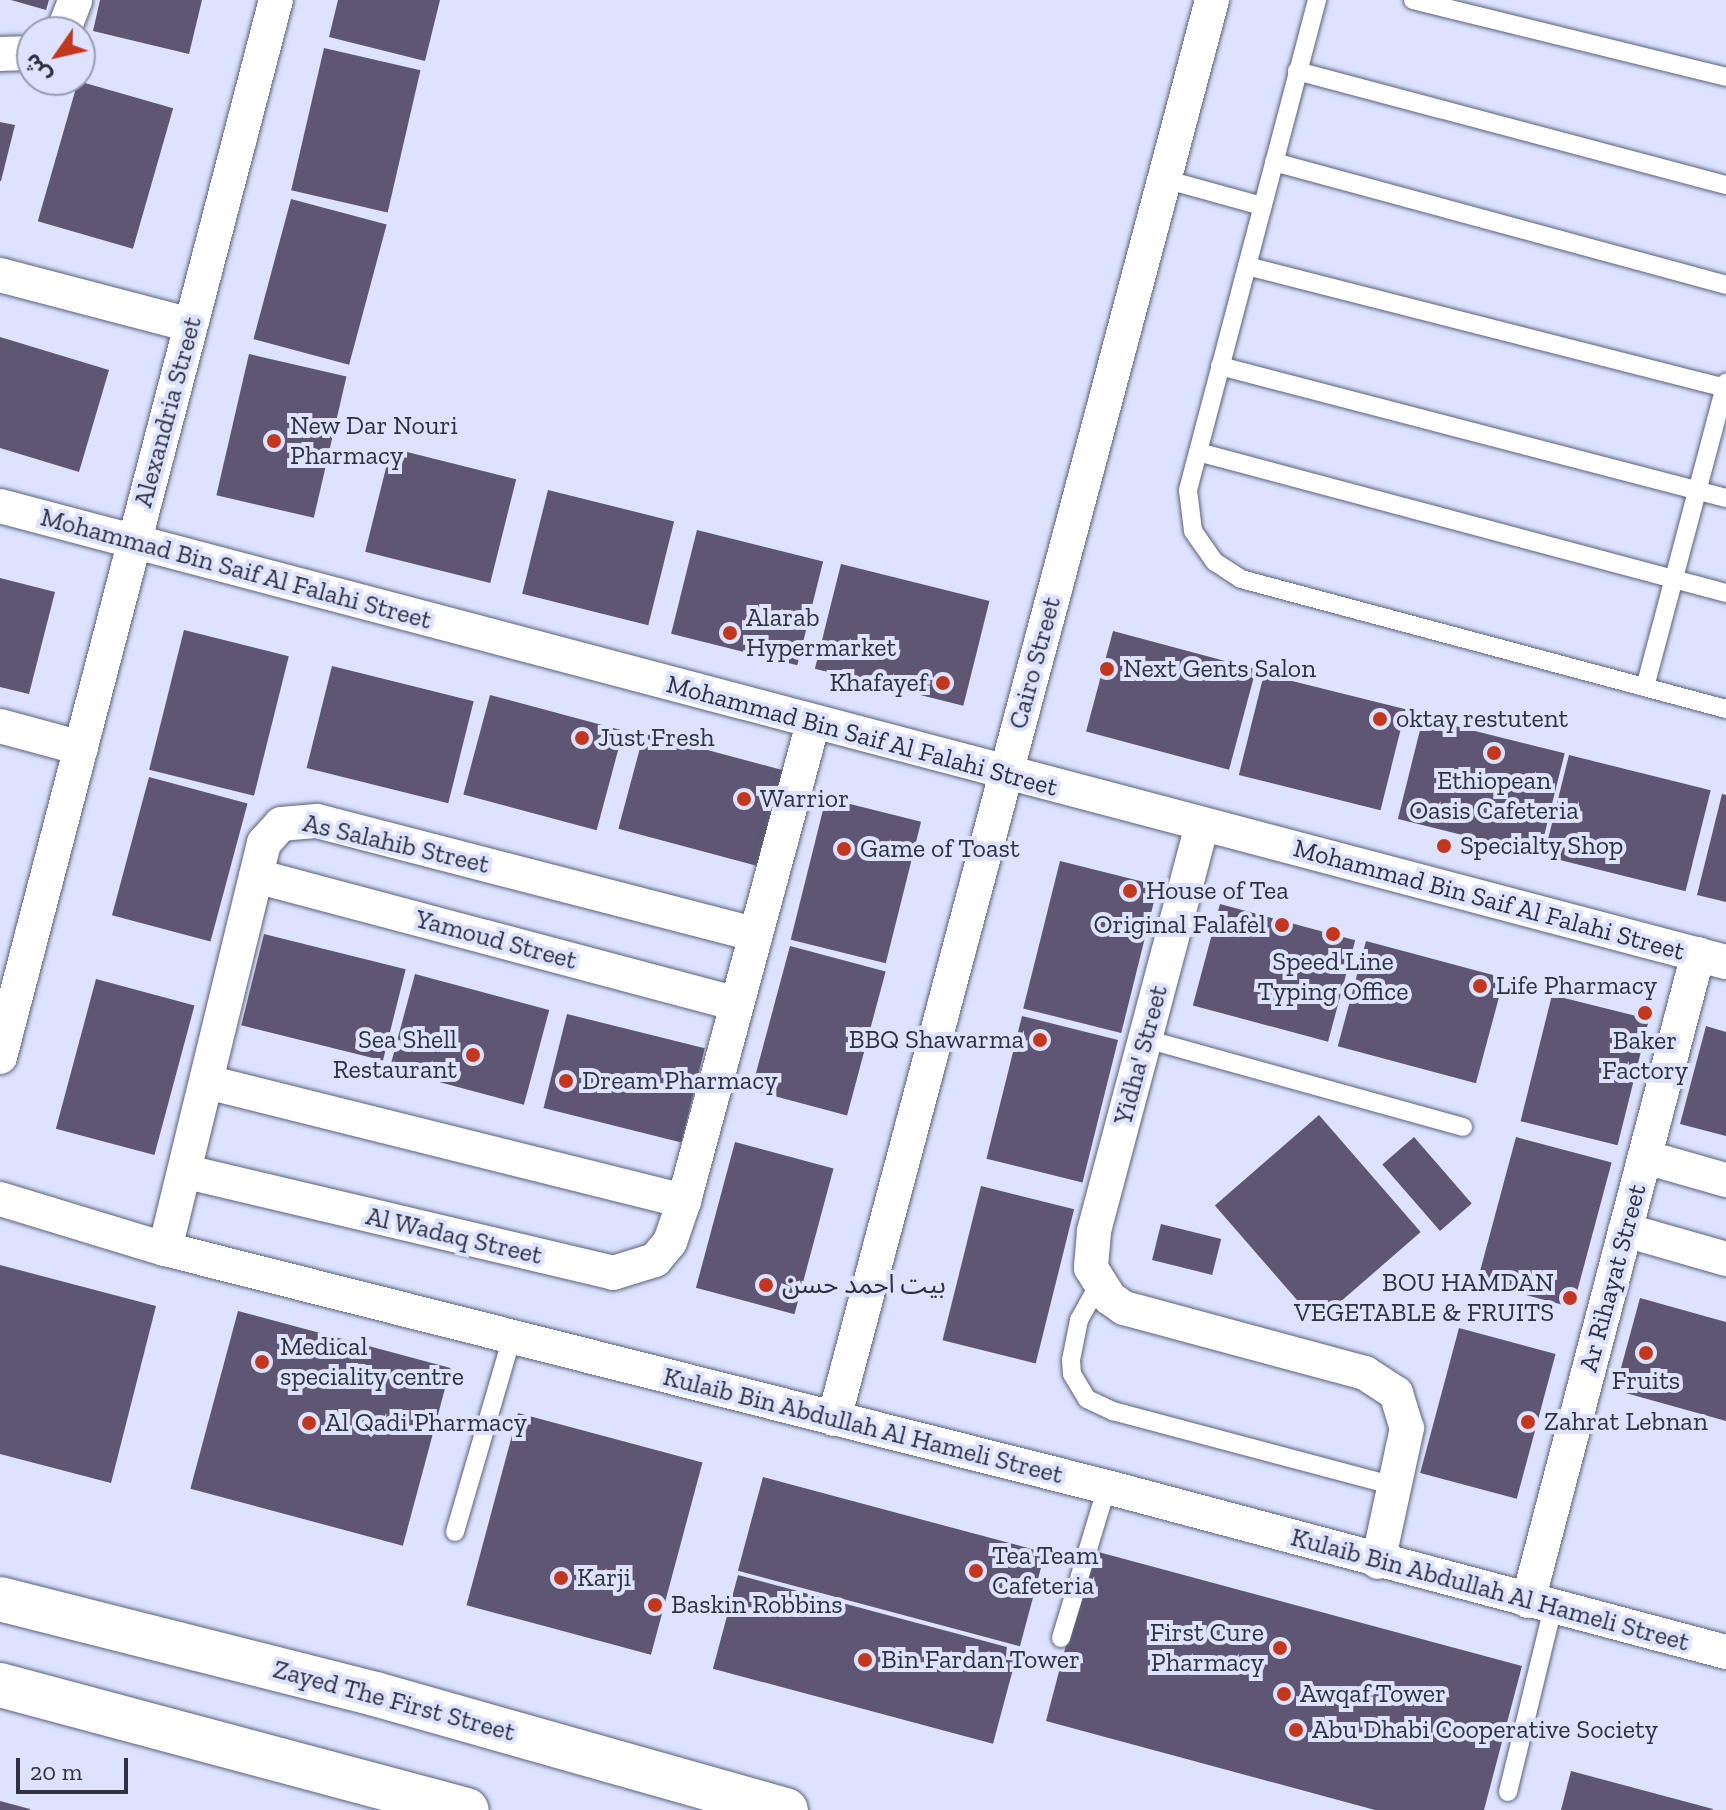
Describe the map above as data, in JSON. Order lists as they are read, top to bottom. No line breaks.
{"streets":{"main road":["Zayed The First Street"],"street":["Alexandria Street","Mohammad Bin Saif Al Falahi Street","Cairo Street","As Salahib Street","Yamoud Street","Yidha' Street","Al Wadaq Street","Ar Rihayat Street","Kulaib Bin Abdullah Al Hameli Street"]},"crossings":[["Alexandria Street","Mohammad Bin Saif Al Falahi Street"],["Mohammad Bin Saif Al Falahi Street","Cairo Street"],["Mohammad Bin Saif Al Falahi Street","Yidha' Street"],["Mohammad Bin Saif Al Falahi Street","Al Wadaq Street"],["Mohammad Bin Saif Al Falahi Street","Ar Rihayat Street"],["Cairo Street","Kulaib Bin Abdullah Al Hameli Street"],["As Salahib Street","Yamoud Street"],["As Salahib Street","Al Wadaq Street"],["As Salahib Street","Kulaib Bin Abdullah Al Hameli Street"],["Yamoud Street","Al Wadaq Street"],["Ar Rihayat Street","Kulaib Bin Abdullah Al Hameli Street"]],"places":["New Dar Nouri Pharmacy","Alarab Hypermarket","Next Gents Salon","Khafayef","oktay restutent","Just Fresh","Ethiopean Oasis Cafeteria","Warrior","Specialty Shop","Game of Toast","House of Tea","Original Falafel","Speed Line Typing Office","Life Pharmacy","Baker Factory","BBQ Shawarma","Sea Shell Restaurant","Dream Pharmacy","بيت احمد حسن","BOU HAMDAN VEGETABLE & FRUITS","Fruits","Medical speciality centre","Zahrat Lebnan","Al Qadi Pharmacy","Tea Team Cafeteria","Karji","Baskin Robbins","First Cure Pharmacy","Bin Fardan Tower","Awqaf Tower","Abu Dhabi Cooperative Society"],"scale_bar":"20 m","north":"bottom left"}
